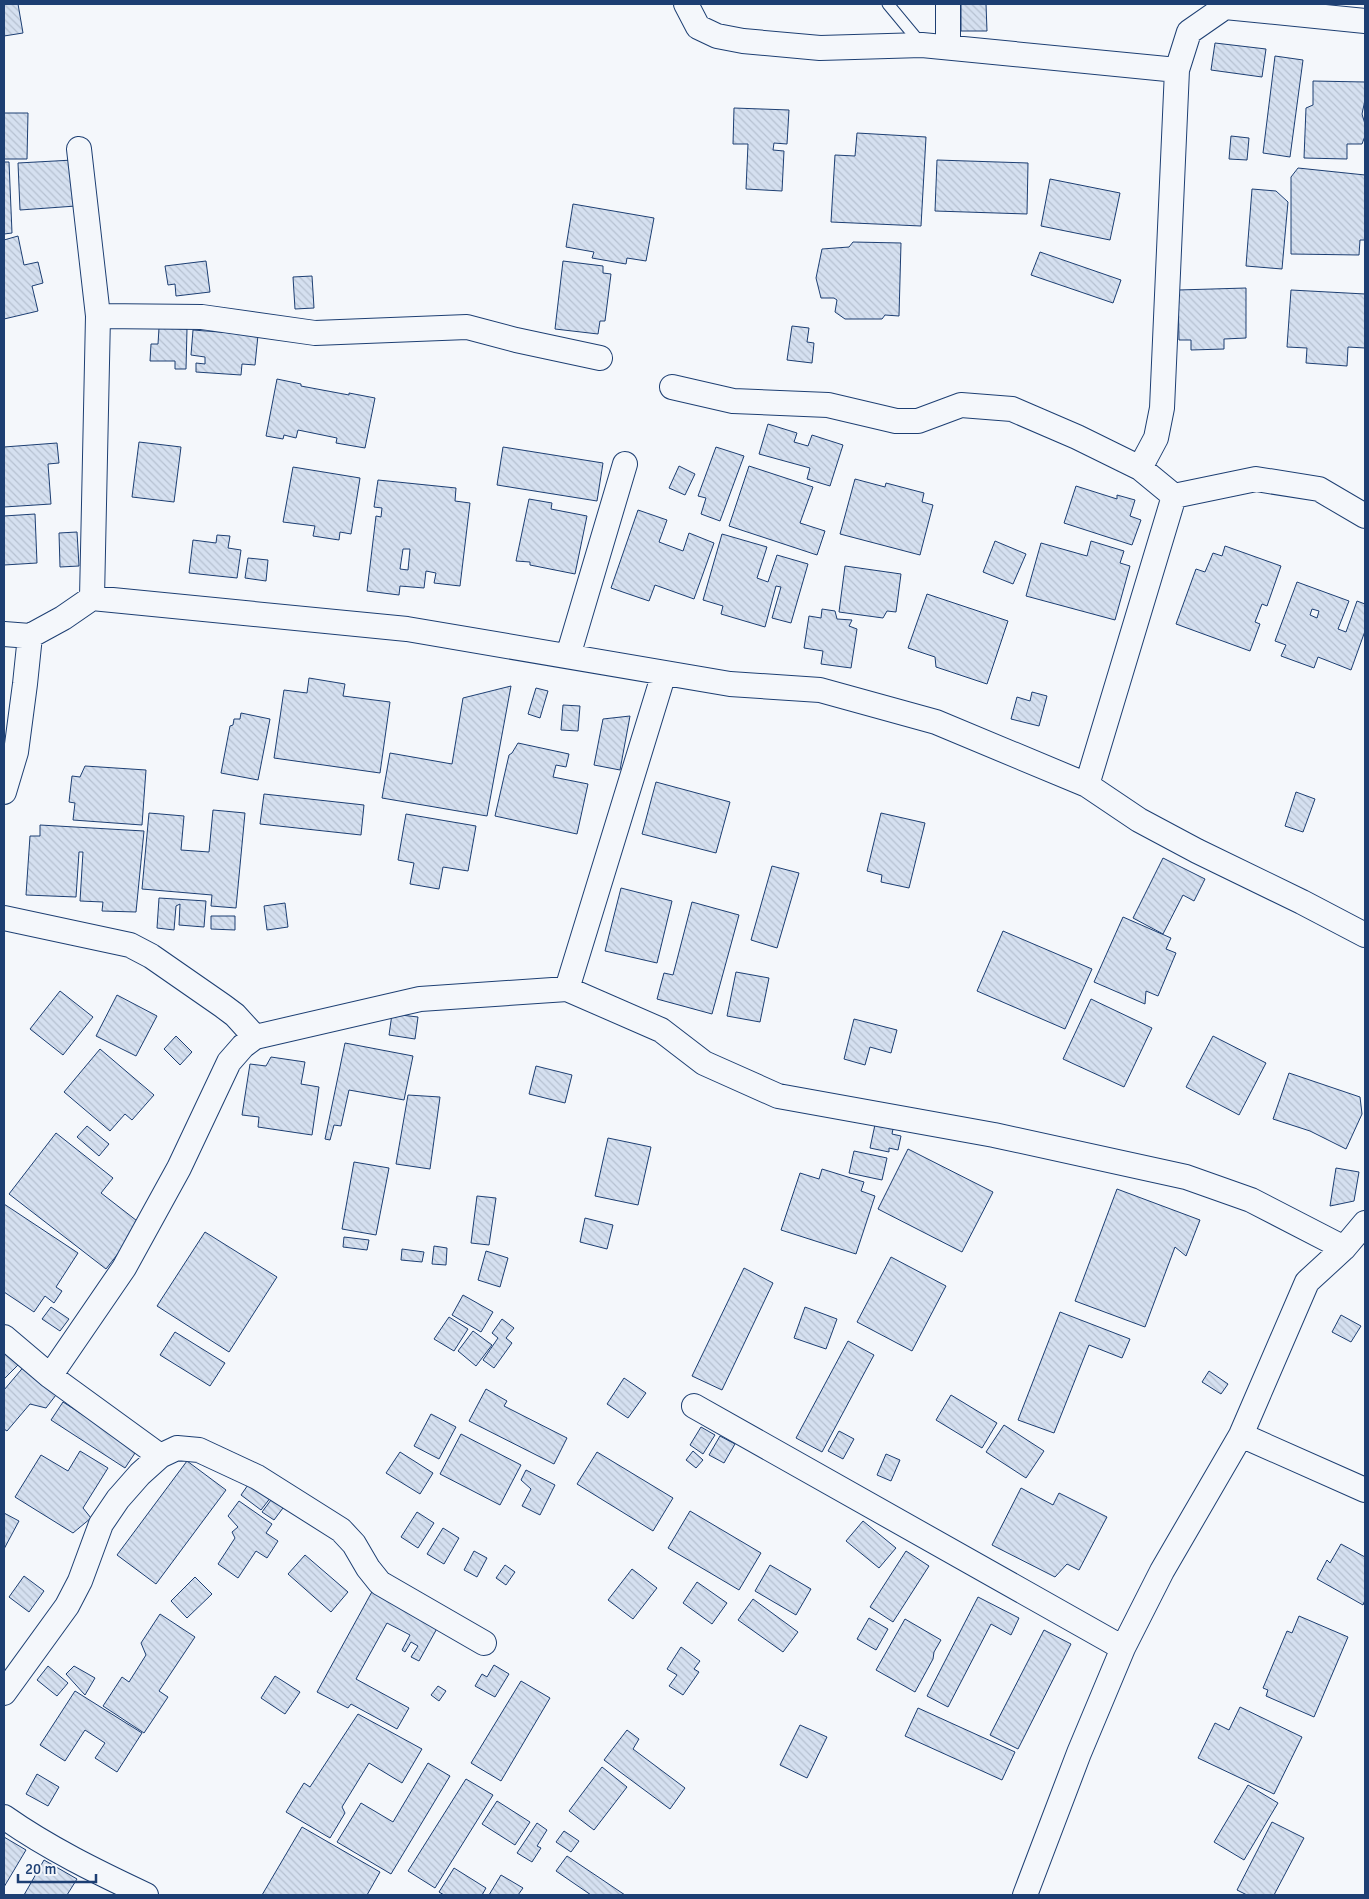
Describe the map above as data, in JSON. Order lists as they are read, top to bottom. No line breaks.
{"scale_bar":"20 m"}
